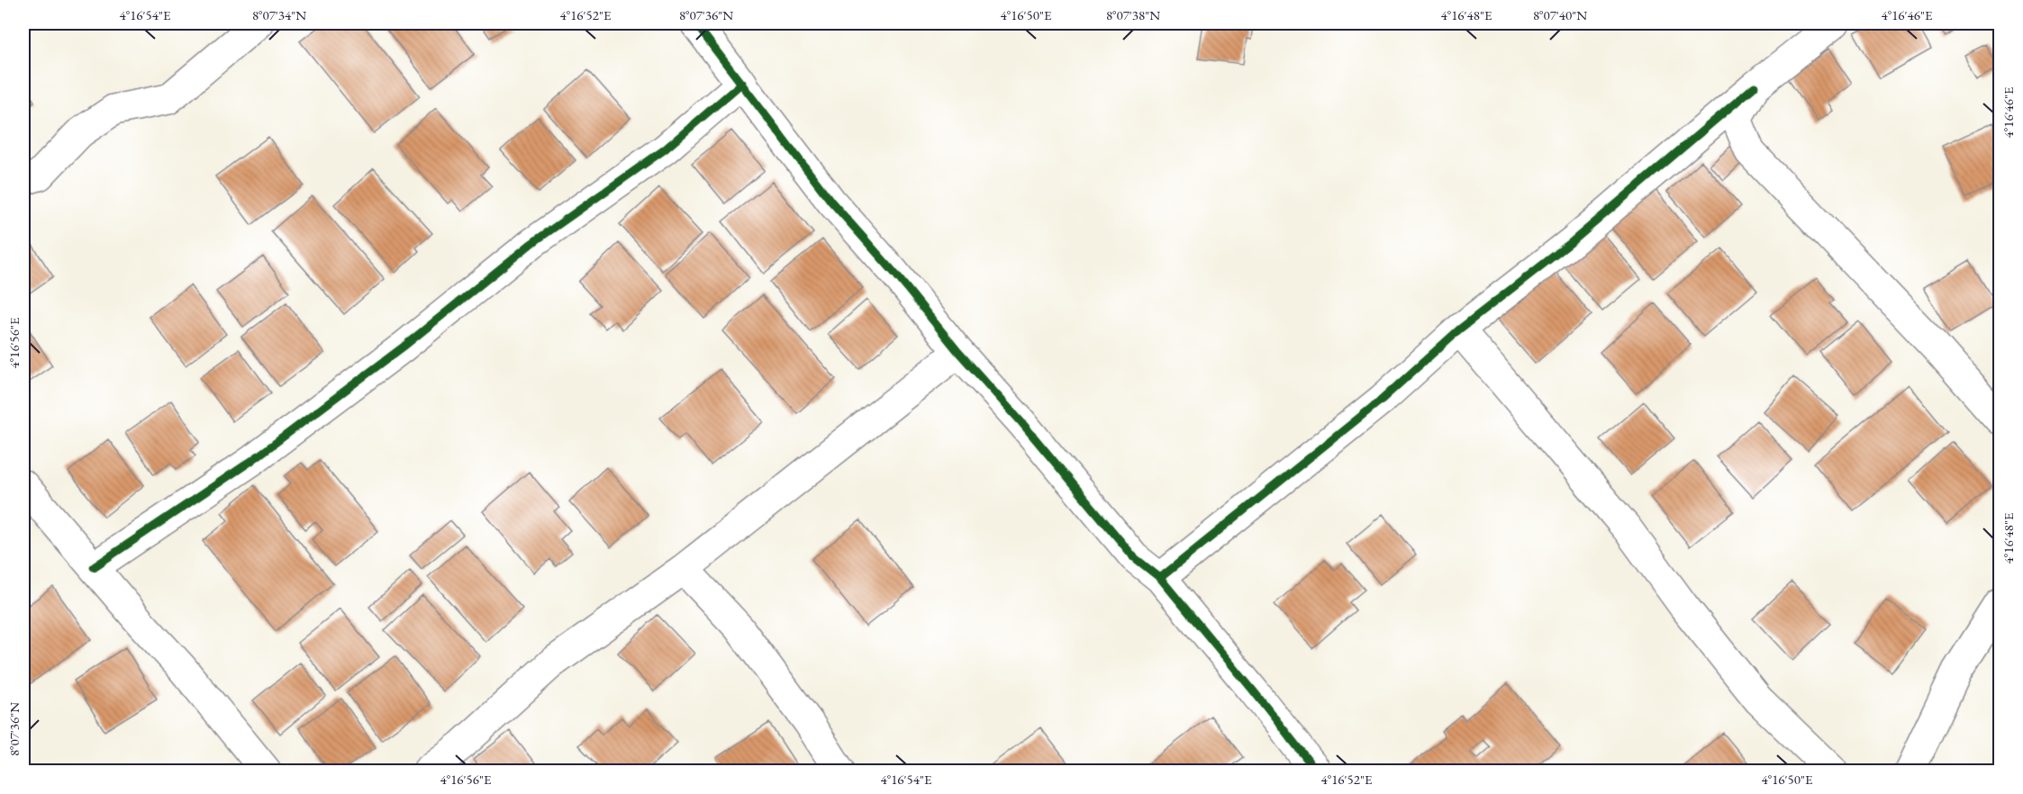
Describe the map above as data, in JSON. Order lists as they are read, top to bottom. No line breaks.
{"coordinates":["4°16'54\"E","8°07'34\"N","4°16'52\"E","8°07'36\"N","4°16'50\"E","8°07'38\"N","4°16'48\"E","8°07'40\"N","4°16'46\"E","4°16'56\"E"]}
